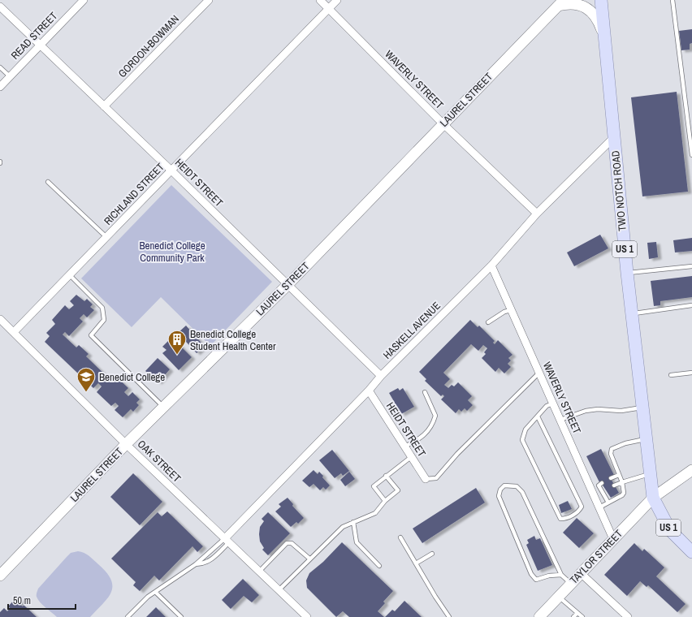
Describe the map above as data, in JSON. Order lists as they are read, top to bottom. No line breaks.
{"streets":{"main road":["TWO NOTCH ROAD","US 1"],"street":["READ STREET","GORDON-BOWMAN","WAVERLY STREET","LAUREL STREET","HEIDT STREET","RICHLAND STREET","HASKELL AVENUE","OAK STREET","TAYLOR STREET"]},"crossings":[["READ STREET","HEIDT STREET"],["GORDON-BOWMAN","HEIDT STREET"],["WAVERLY STREET","LAUREL STREET"],["WAVERLY STREET","RICHLAND STREET"],["WAVERLY STREET","HASKELL AVENUE"],["WAVERLY STREET","TAYLOR STREET"],["LAUREL STREET","HEIDT STREET"],["LAUREL STREET","OAK STREET"],["HEIDT STREET","RICHLAND STREET"],["HEIDT STREET","HASKELL AVENUE"],["TWO NOTCH ROAD","US 1"],["TWO NOTCH ROAD","HASKELL AVENUE"],["TWO NOTCH ROAD","TAYLOR STREET"],["RICHLAND STREET","OAK STREET"],["US 1","TAYLOR STREET"],["HASKELL AVENUE","OAK STREET"]],"parks":["Benedict College Community Park"],"places":{"building":["Benedict College Student Health Center"],"school or university":["Benedict College"]},"scale_bar":"50 m"}
